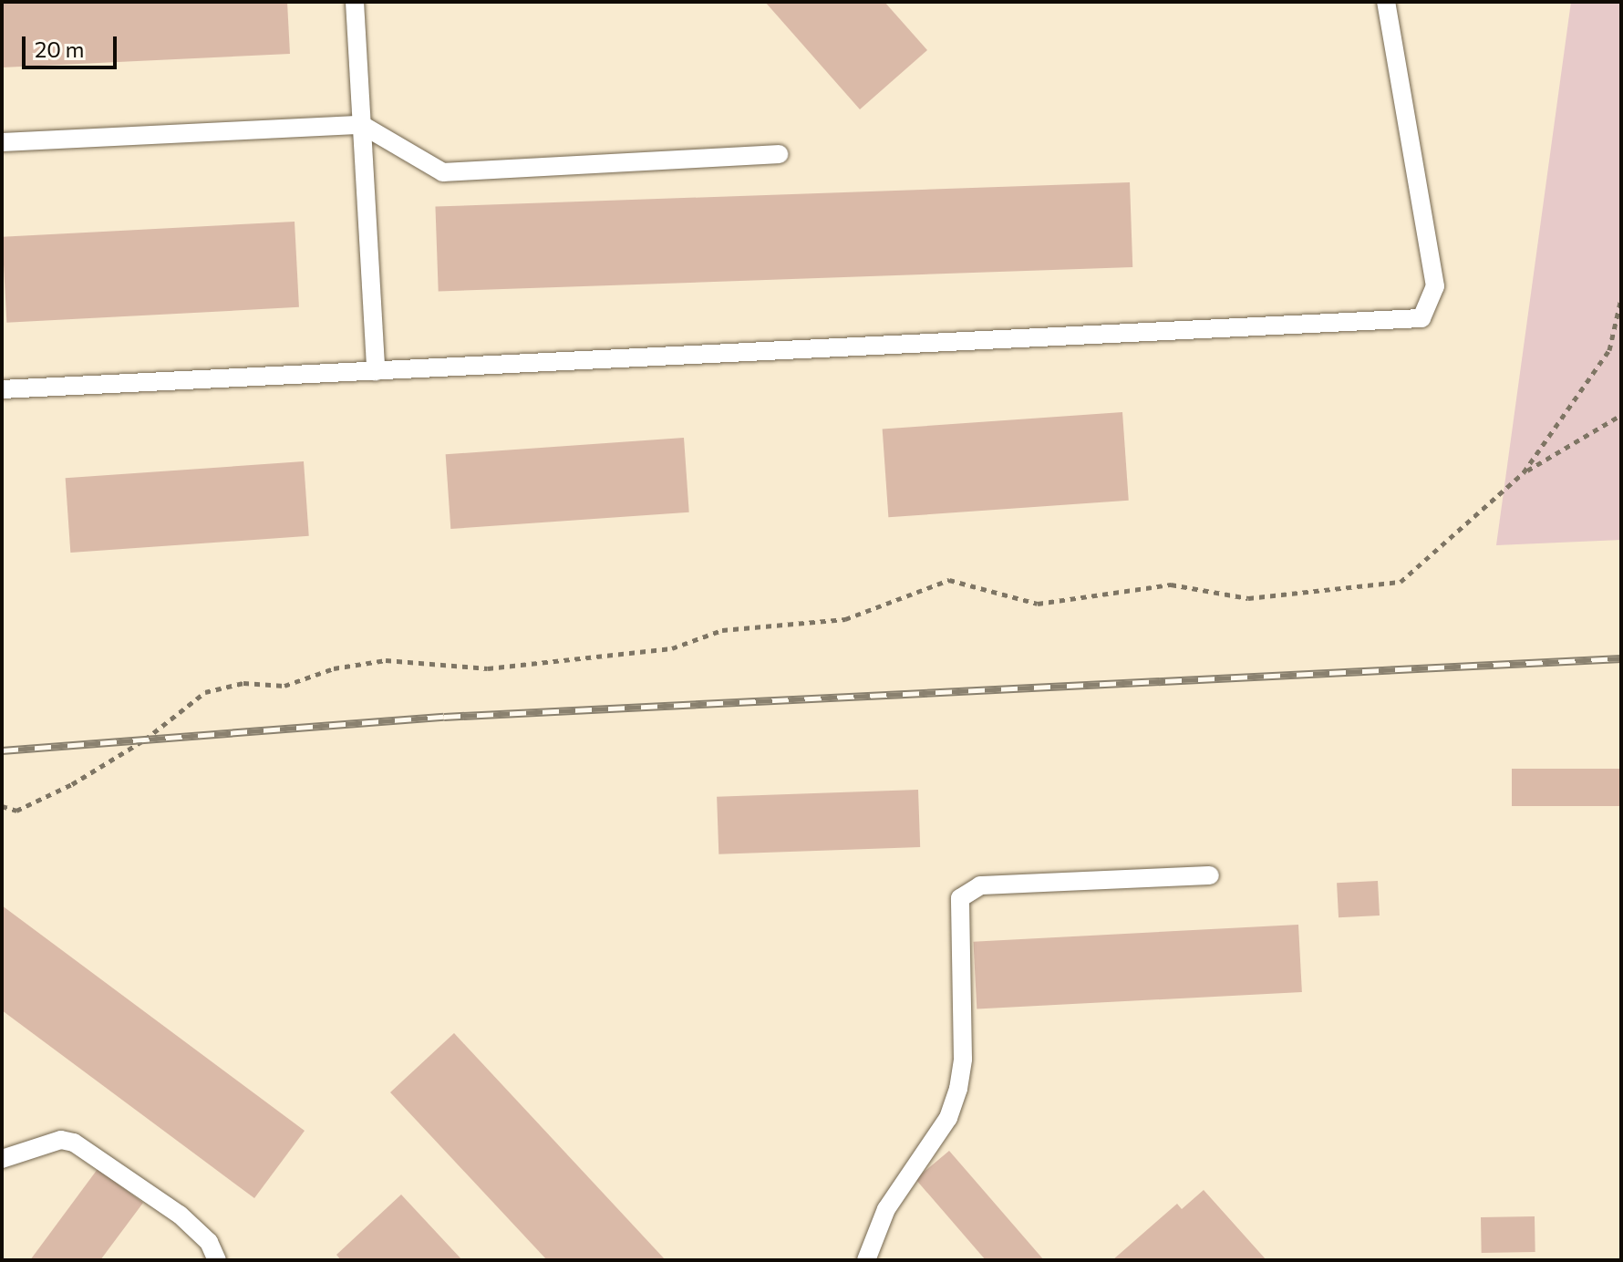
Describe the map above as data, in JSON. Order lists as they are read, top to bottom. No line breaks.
{"scale_bar":"20 m"}
